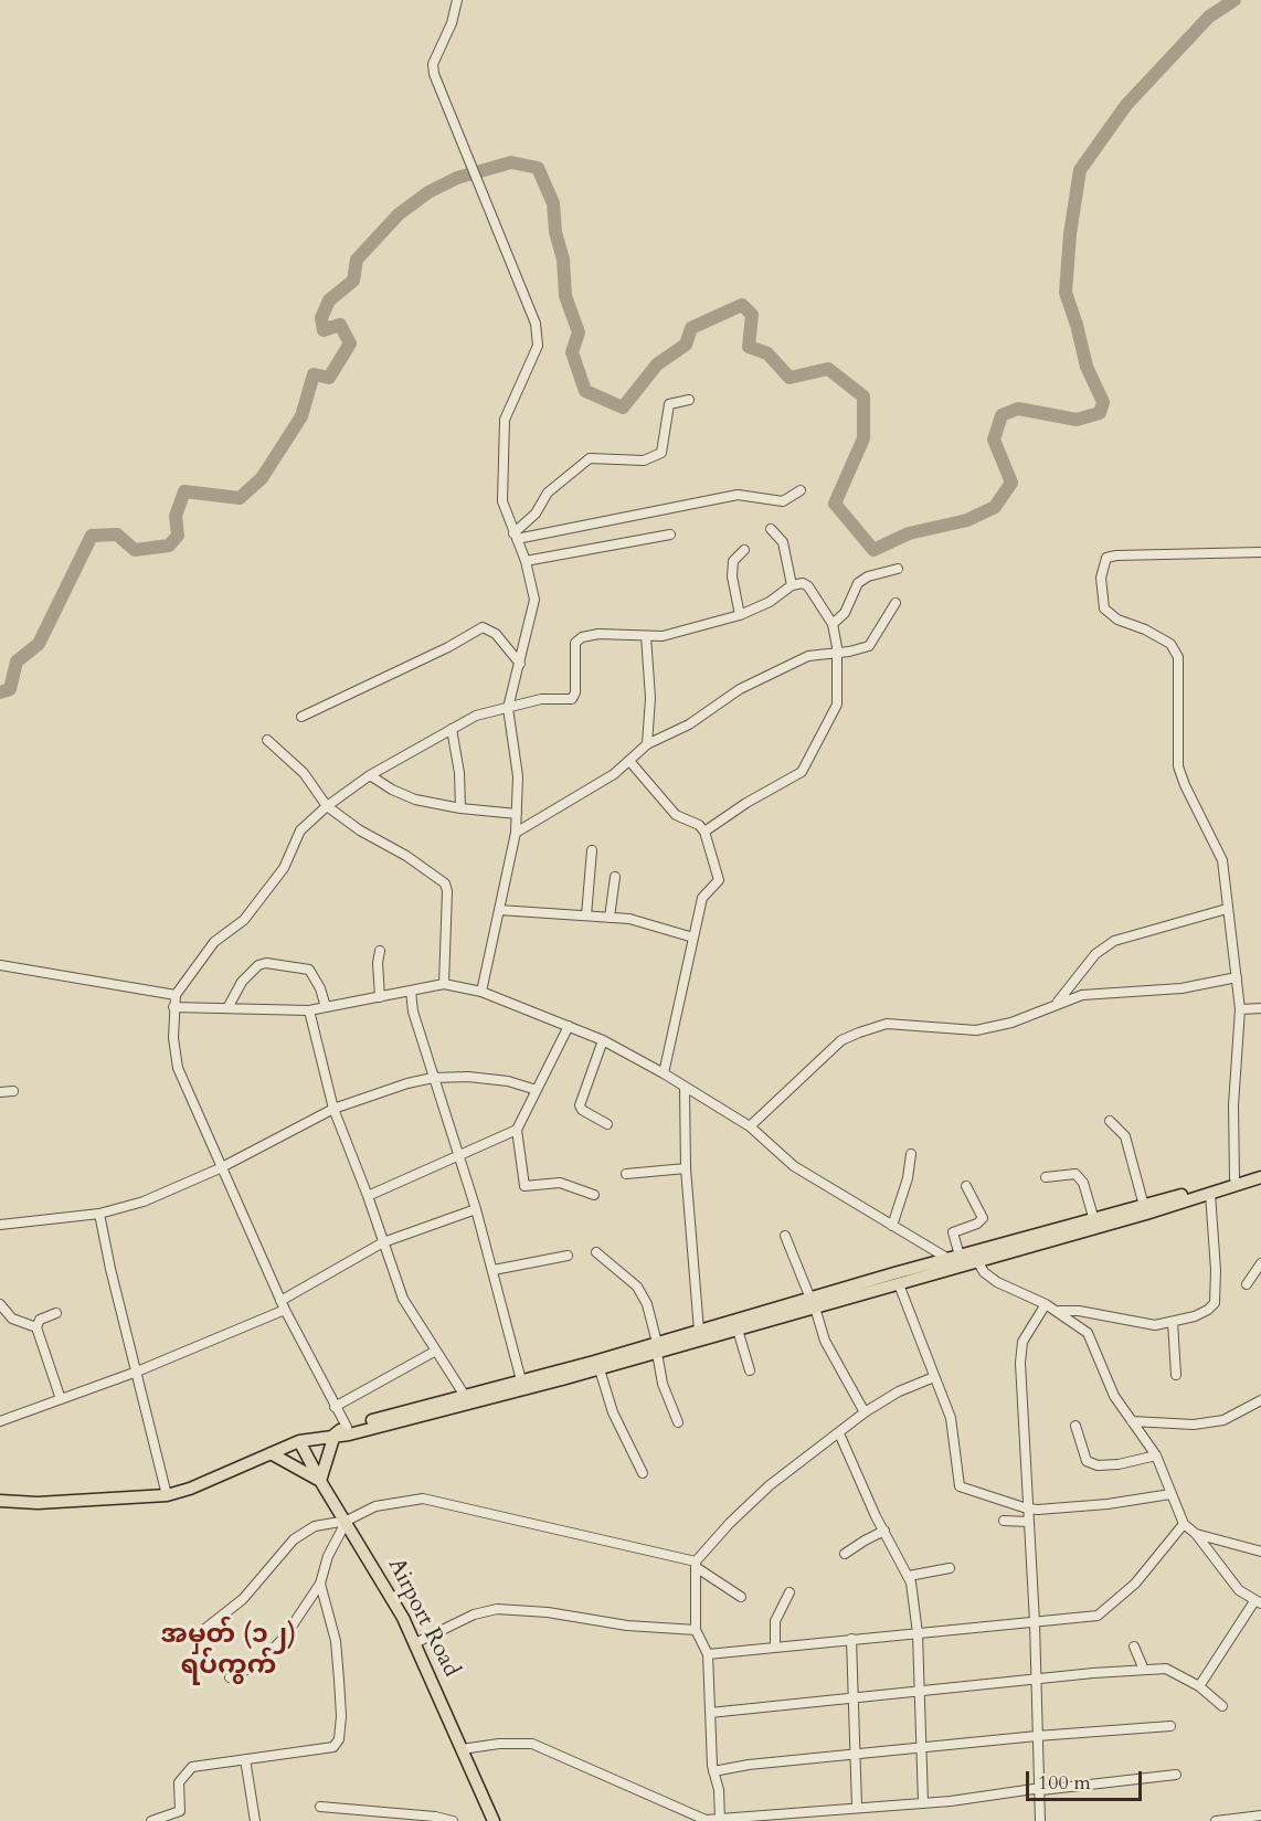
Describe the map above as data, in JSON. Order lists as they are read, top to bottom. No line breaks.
{"streets":{"main road":["Airport Road"]},"districts":["အမှတ် (၁၂) ရပ်ကွက်"],"scale_bar":"100 m"}
